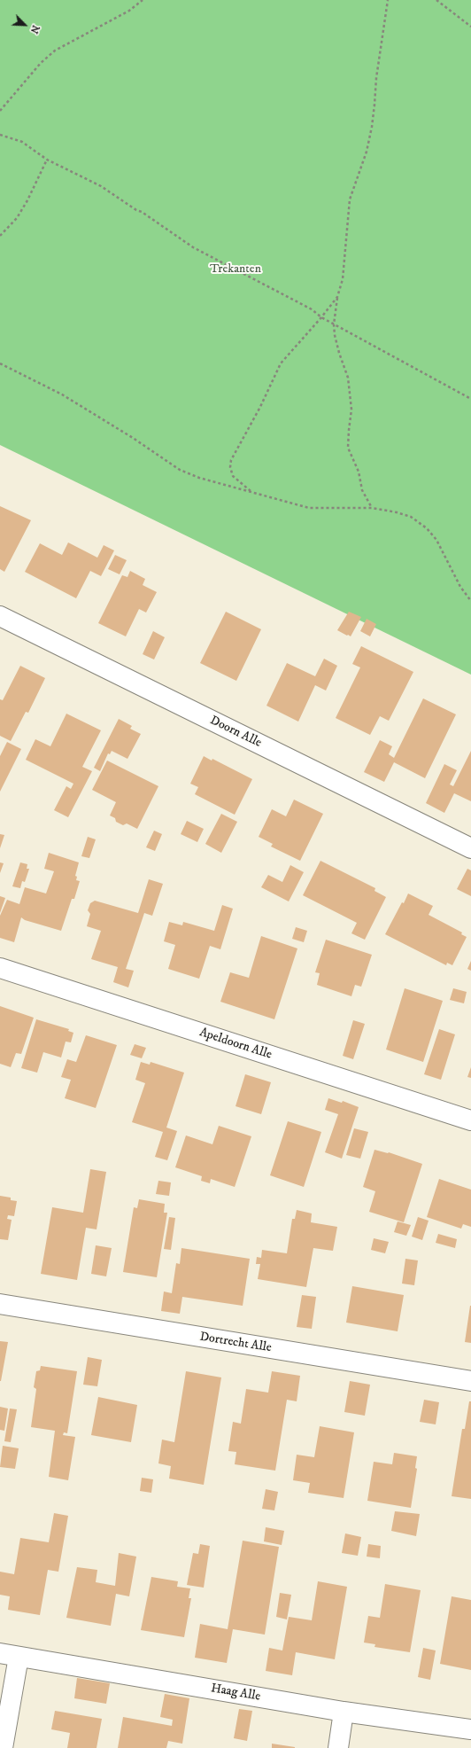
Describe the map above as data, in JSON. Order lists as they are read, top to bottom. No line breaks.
{"streets":{"street":["Doorn Alle","Apeldoorn Alle","Dortrecht Alle","Haag Alle"]},"parks":["Trekanten"],"north":"bottom right"}
